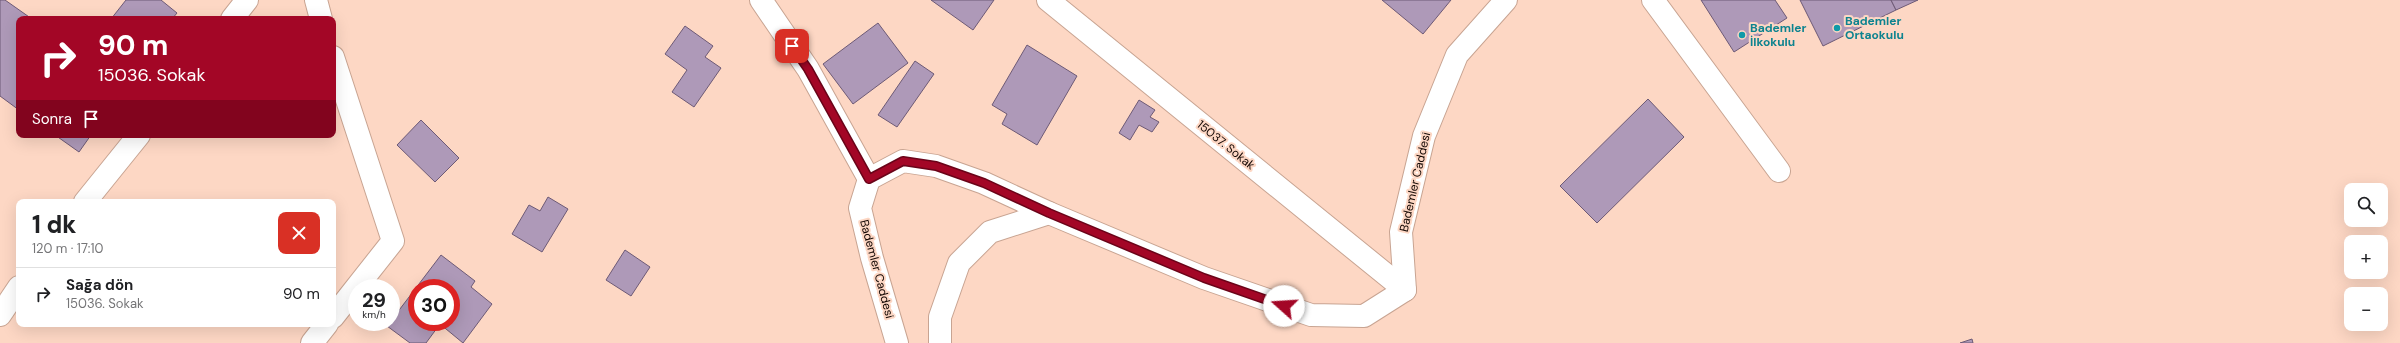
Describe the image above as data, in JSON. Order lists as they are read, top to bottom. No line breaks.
{"streets":{"street":["15037. Sokak","Bademler Caddesi"]},"crossings":[["15037. Sokak","Bademler Caddesi"]],"places":["Bademler Ortaokulu","Bademler İlkokulu"],"page":{"turn":["90 m","15036. Sokak"],"then":"Sonra","map_buttons":["+","−"],"heading":["1 dk","120 m · 17:10"],"list":[{"name":"Sağa dön","note":"15036. Sokak","value":"90 m"}],"speed":"29 km/h","limit":"30"}}
